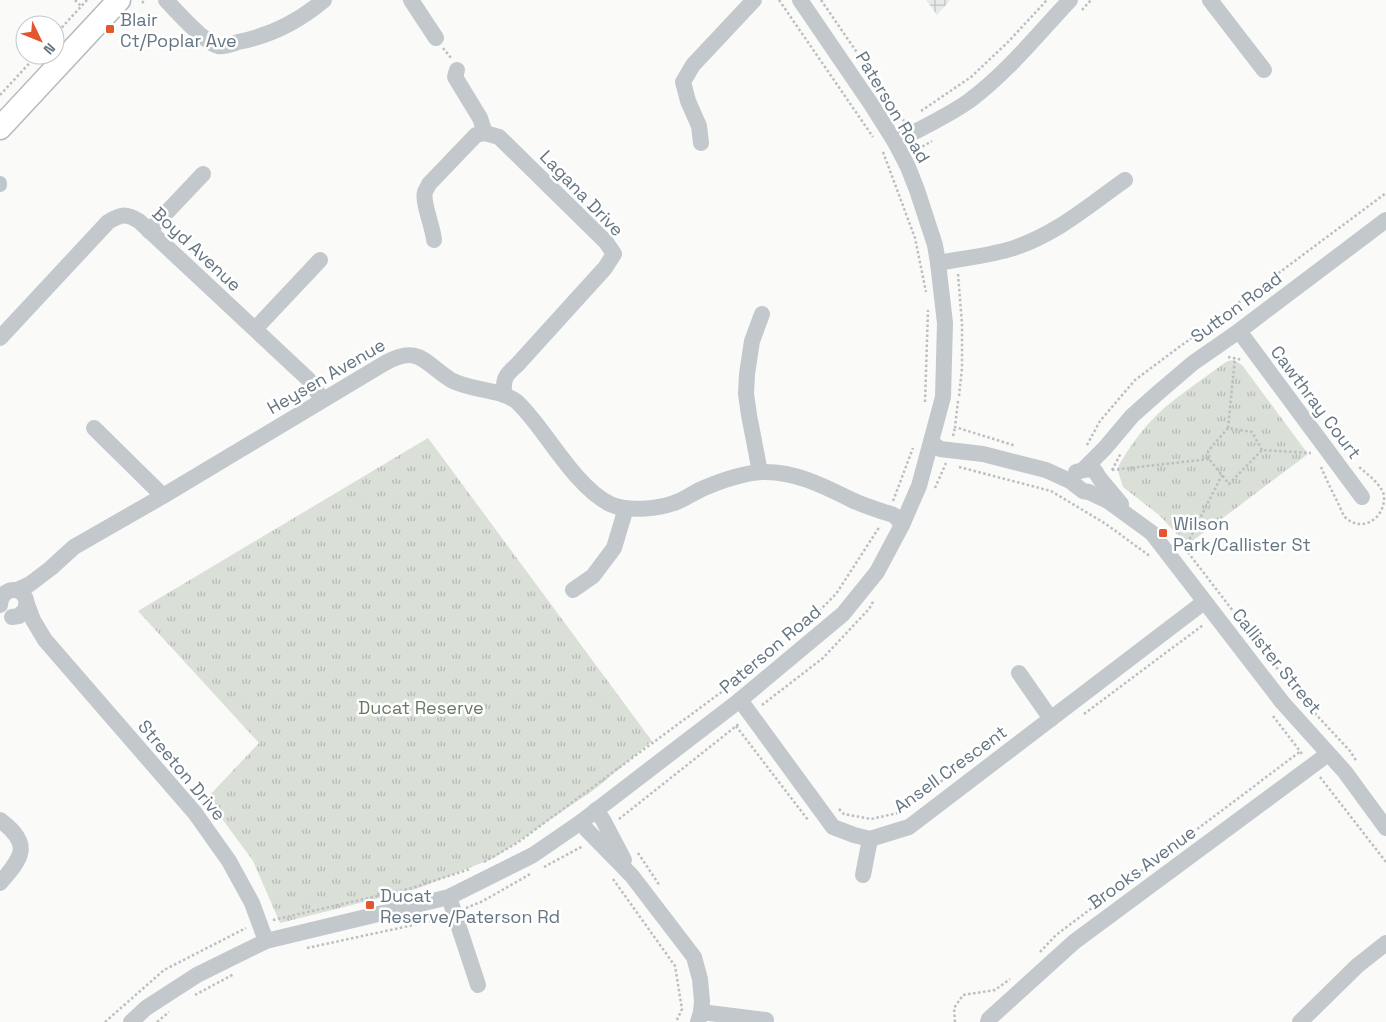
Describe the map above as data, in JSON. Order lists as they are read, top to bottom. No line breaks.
{"streets":{"street":["Paterson Road","Lagana Drive","Boyd Avenue","Sutton Road","Heysen Avenue","Cawthray Court","Callister Street","Ansell Crescent","Streeton Drive","Brooks Avenue"]},"crossings":[["Paterson Road","Heysen Avenue"],["Paterson Road","Callister Street"],["Paterson Road","Streeton Drive"],["Lagana Drive","Heysen Avenue"],["Boyd Avenue","Heysen Avenue"],["Sutton Road","Cawthray Court"],["Sutton Road","Callister Street"],["Heysen Avenue","Streeton Drive"],["Callister Street","Ansell Crescent"],["Callister Street","Brooks Avenue"]],"parks":["Ducat Reserve"],"places":{"transit":["Blair Ct/Poplar Ave","Wilson Park/Callister St","Ducat Reserve/Paterson Rd"]},"north":"bottom right"}
